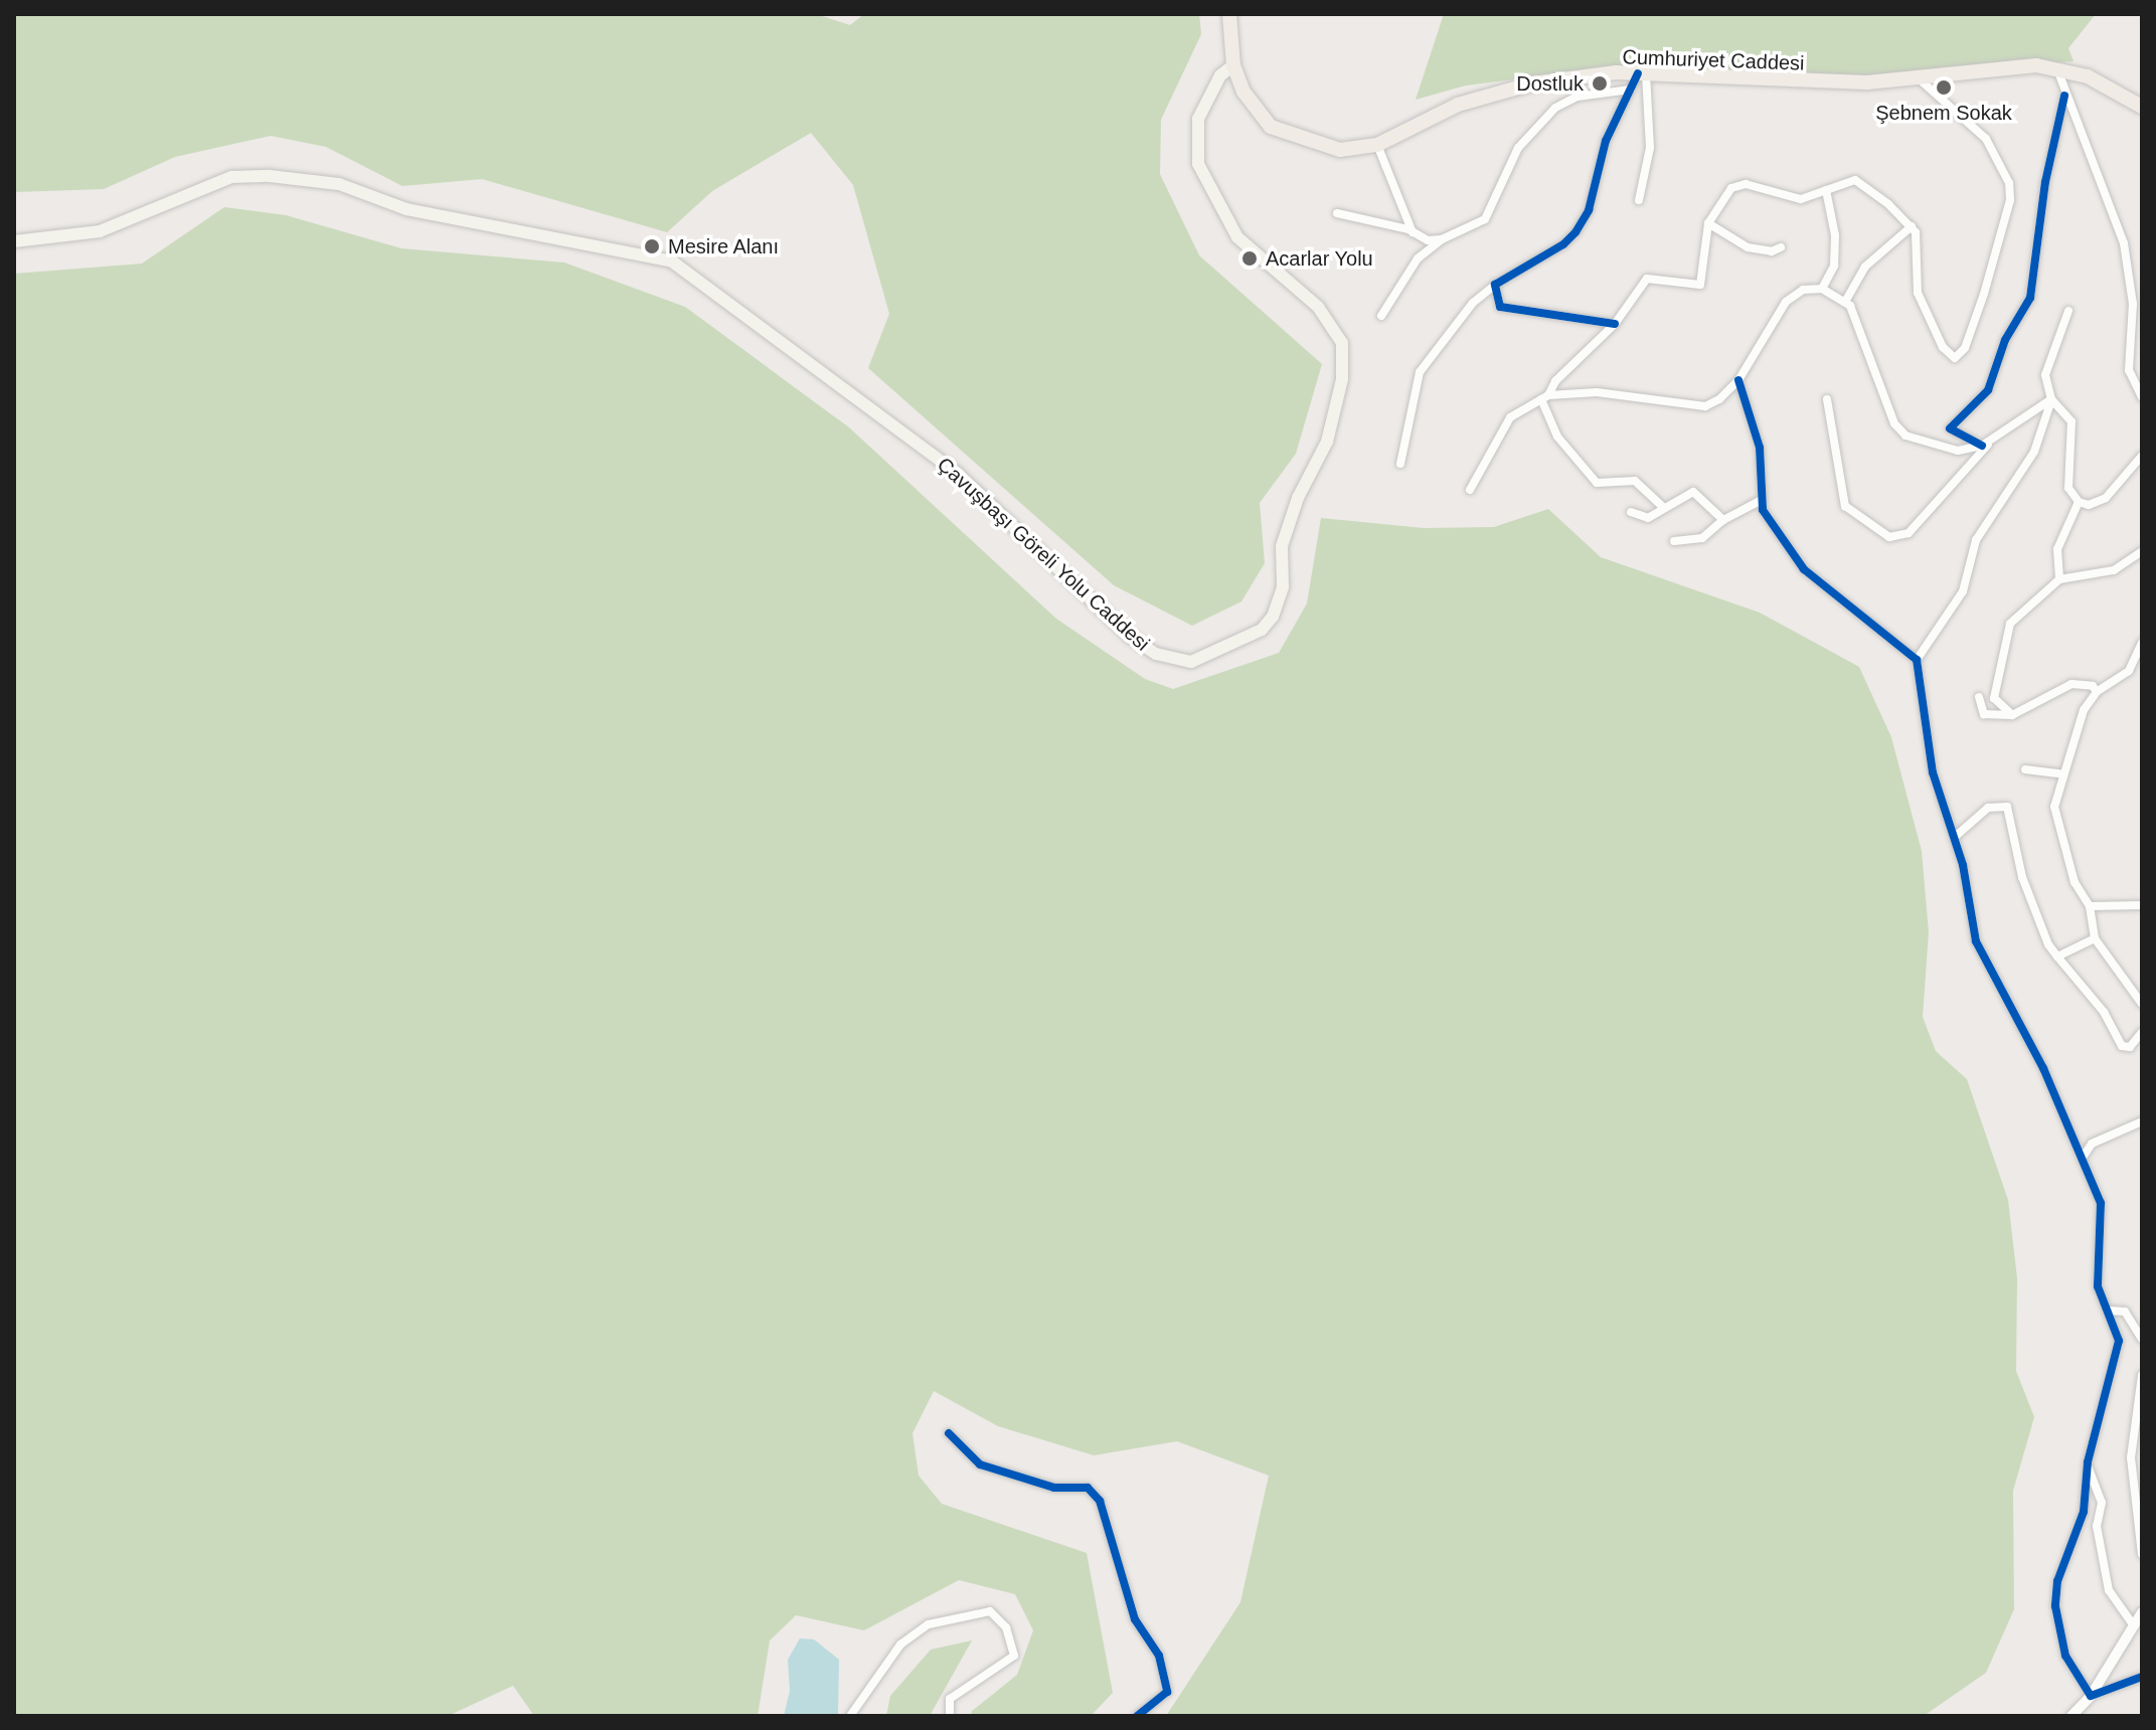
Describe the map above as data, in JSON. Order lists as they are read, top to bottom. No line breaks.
{"streets":{"main road":["Cumhuriyet Caddesi","Çavuşbaşı Göreli Yolu Caddesi"]},"crossings":[["Cumhuriyet Caddesi","Çavuşbaşı Göreli Yolu Caddesi"]],"places":["Dostluk","Şebnem Sokak","Mesire Alanı","Acarlar Yolu"]}
